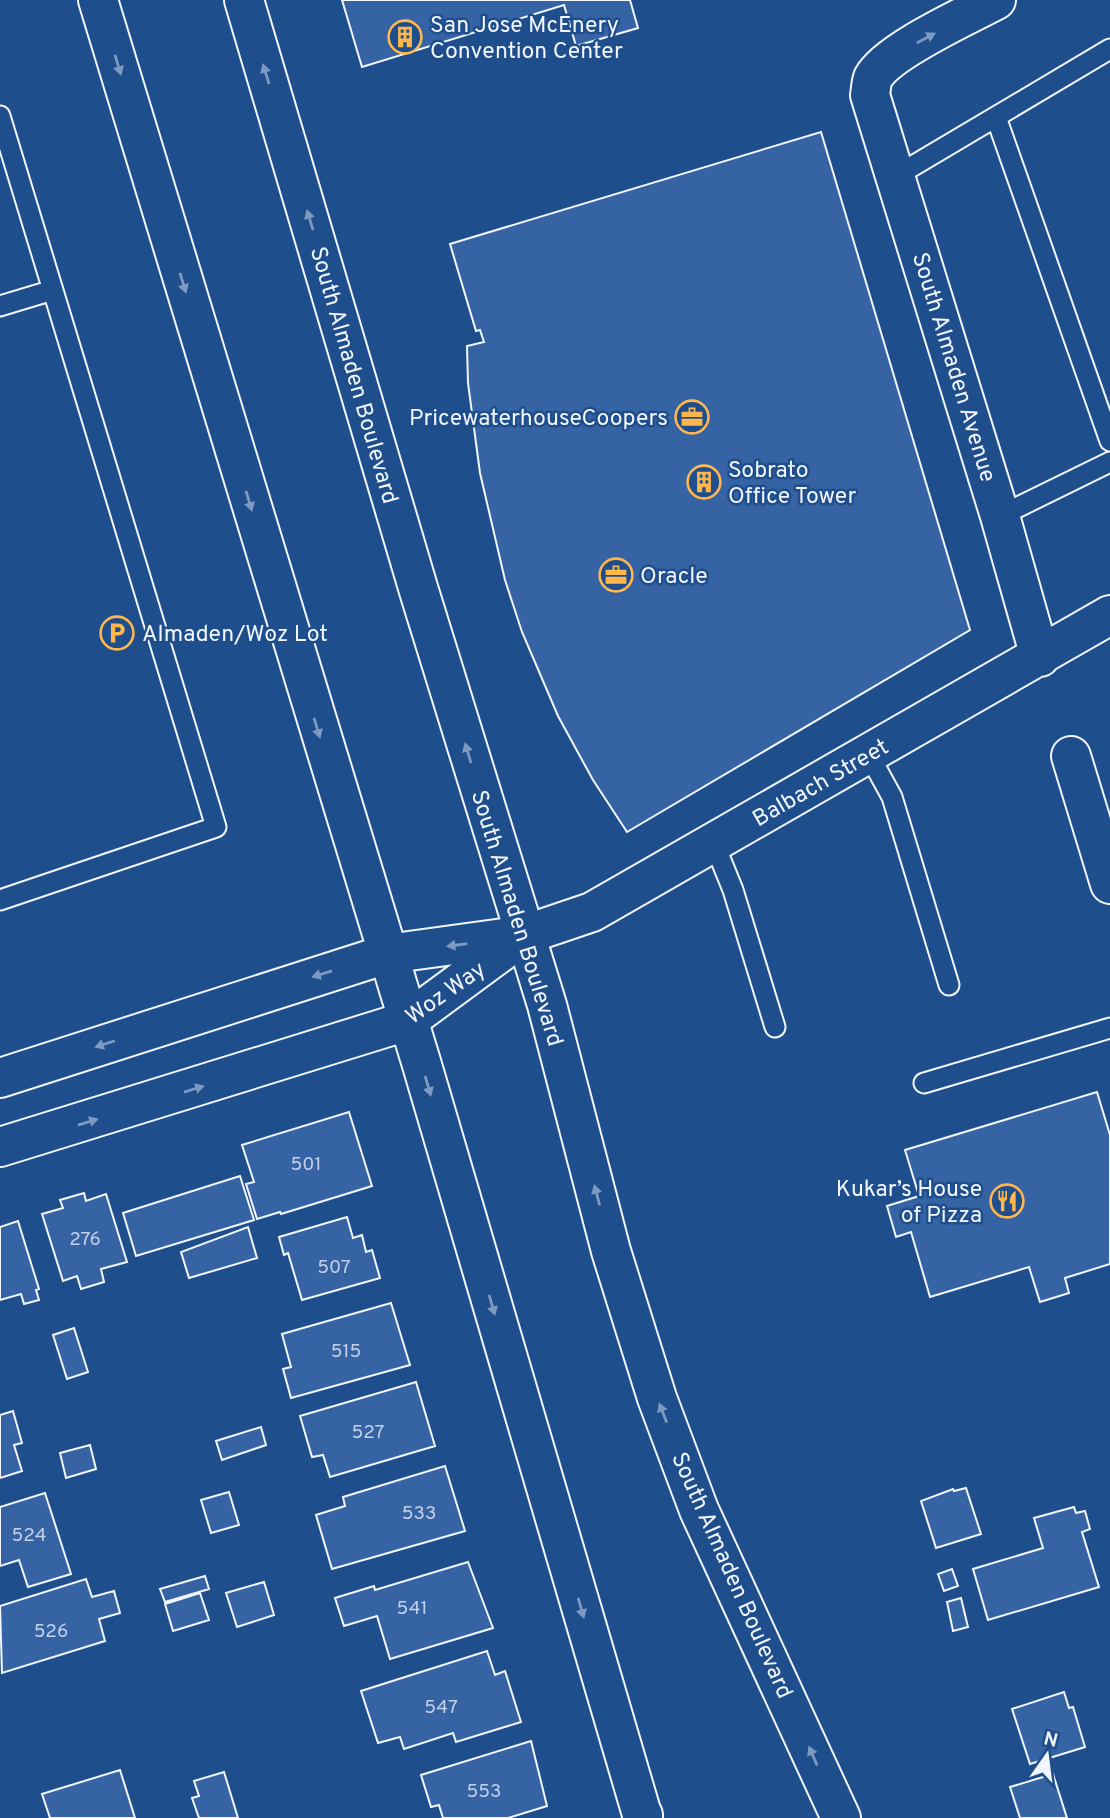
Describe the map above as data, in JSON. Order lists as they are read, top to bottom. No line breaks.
{"streets":{"main road":["South Almaden Avenue","South Almaden Boulevard","Balbach Street","Woz Way"]},"crossings":[["South Almaden Avenue","Balbach Street"],["South Almaden Boulevard","Balbach Street"],["South Almaden Boulevard","Woz Way"],["Balbach Street","Woz Way"]],"places":{"building":["San Jose McEnery Convention Center","Sobrato Office Tower"],"office":["PricewaterhouseCoopers","Oracle"],"parking":["Almaden/Woz Lot"],"restaurant":["Kukar’s House of Pizza"]},"house_numbers":["501","276","507","515","527","533","524","541","526","547","553"],"north":"top"}
